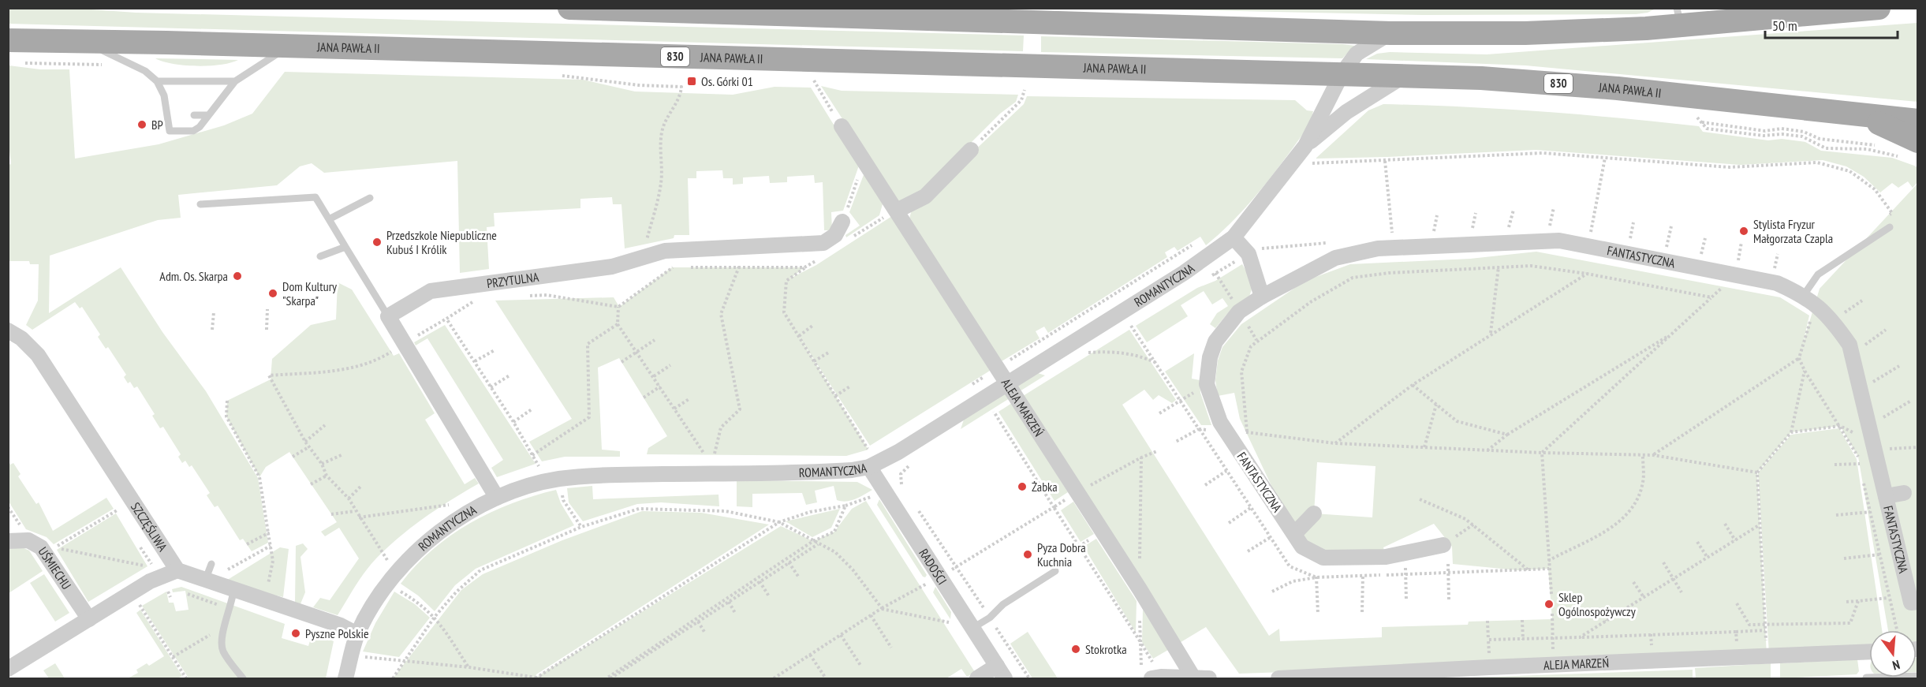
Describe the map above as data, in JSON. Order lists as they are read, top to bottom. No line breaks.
{"streets":{"main road":["JANA PAWŁA II","830"],"street":["FANTASTYCZNA","PRZYTULNA","ROMANTYCZNA","ALEJA MARZEŃ","SZCZĘŚLIWA","RADOŚCI","UŚMIECHU"]},"crossings":[["JANA PAWŁA II","ROMANTYCZNA"],["ROMANTYCZNA","ALEJA MARZEŃ"],["ROMANTYCZNA","RADOŚCI"]],"places":{"transit":["Os. Górki 01"],"other":["BP","Stylista Fryzur Małgorzata Czapla","Przedszkole Niepubliczne Kubuś I Królik","Adm. Os. Skarpa","Dom Kultury \"Skarpa\"","Żabka","Pyza Dobra Kuchnia","Sklep Ogólnospożywczy","Pyszne Polskie","Stokrotka"]},"scale_bar":"50 m","north":"bottom"}
